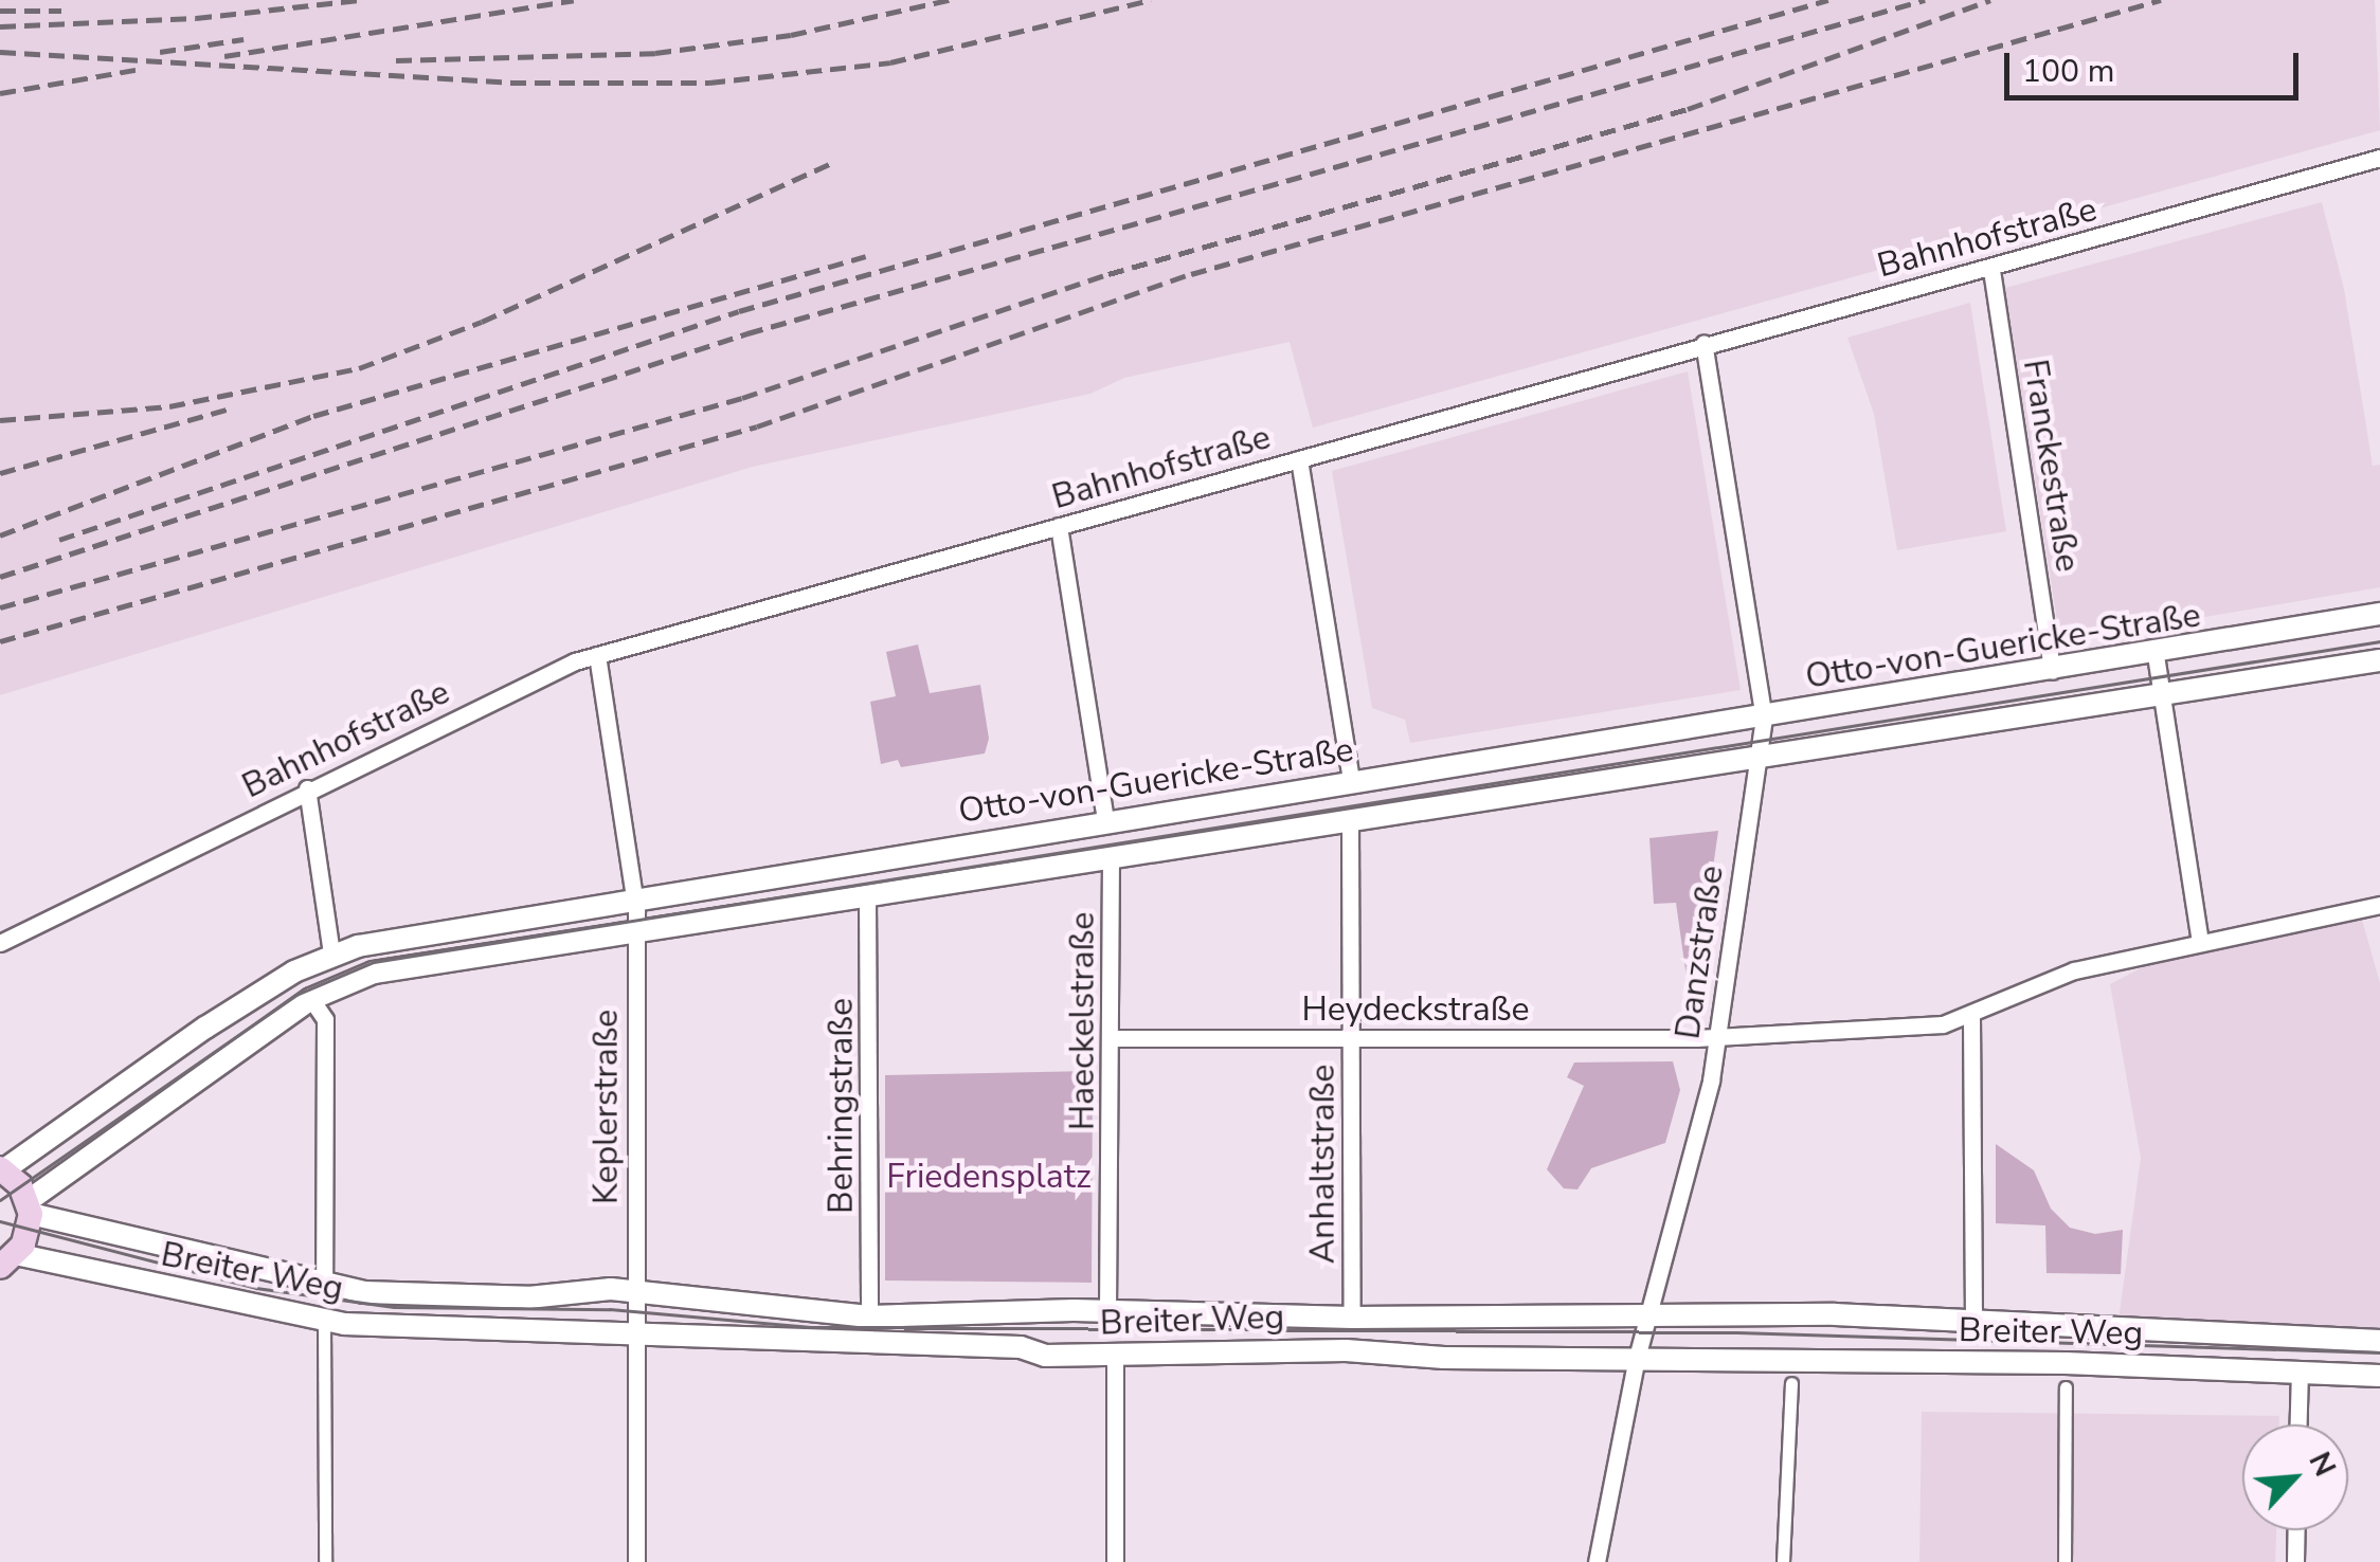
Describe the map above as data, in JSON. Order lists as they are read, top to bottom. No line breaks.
{"streets":{"street":["Bahnhofstraße","Franckestraße","Otto-von-Guericke-Straße","Danzstraße","Heydeckstraße","Haeckelstraße","Behringstraße","Keplerstraße","Anhaltstraße","Breiter Weg"]},"crossings":[["Bahnhofstraße","Franckestraße"],["Bahnhofstraße","Danzstraße"],["Bahnhofstraße","Keplerstraße"],["Franckestraße","Otto-von-Guericke-Straße"],["Otto-von-Guericke-Straße","Danzstraße"],["Otto-von-Guericke-Straße","Haeckelstraße"],["Otto-von-Guericke-Straße","Behringstraße"],["Otto-von-Guericke-Straße","Keplerstraße"],["Otto-von-Guericke-Straße","Anhaltstraße"],["Otto-von-Guericke-Straße","Breiter Weg"],["Danzstraße","Heydeckstraße"],["Danzstraße","Breiter Weg"],["Heydeckstraße","Haeckelstraße"],["Heydeckstraße","Anhaltstraße"],["Haeckelstraße","Breiter Weg"],["Behringstraße","Breiter Weg"],["Keplerstraße","Breiter Weg"],["Anhaltstraße","Breiter Weg"]],"parks":["Friedensplatz"],"scale_bar":"100 m","north":"top right"}
